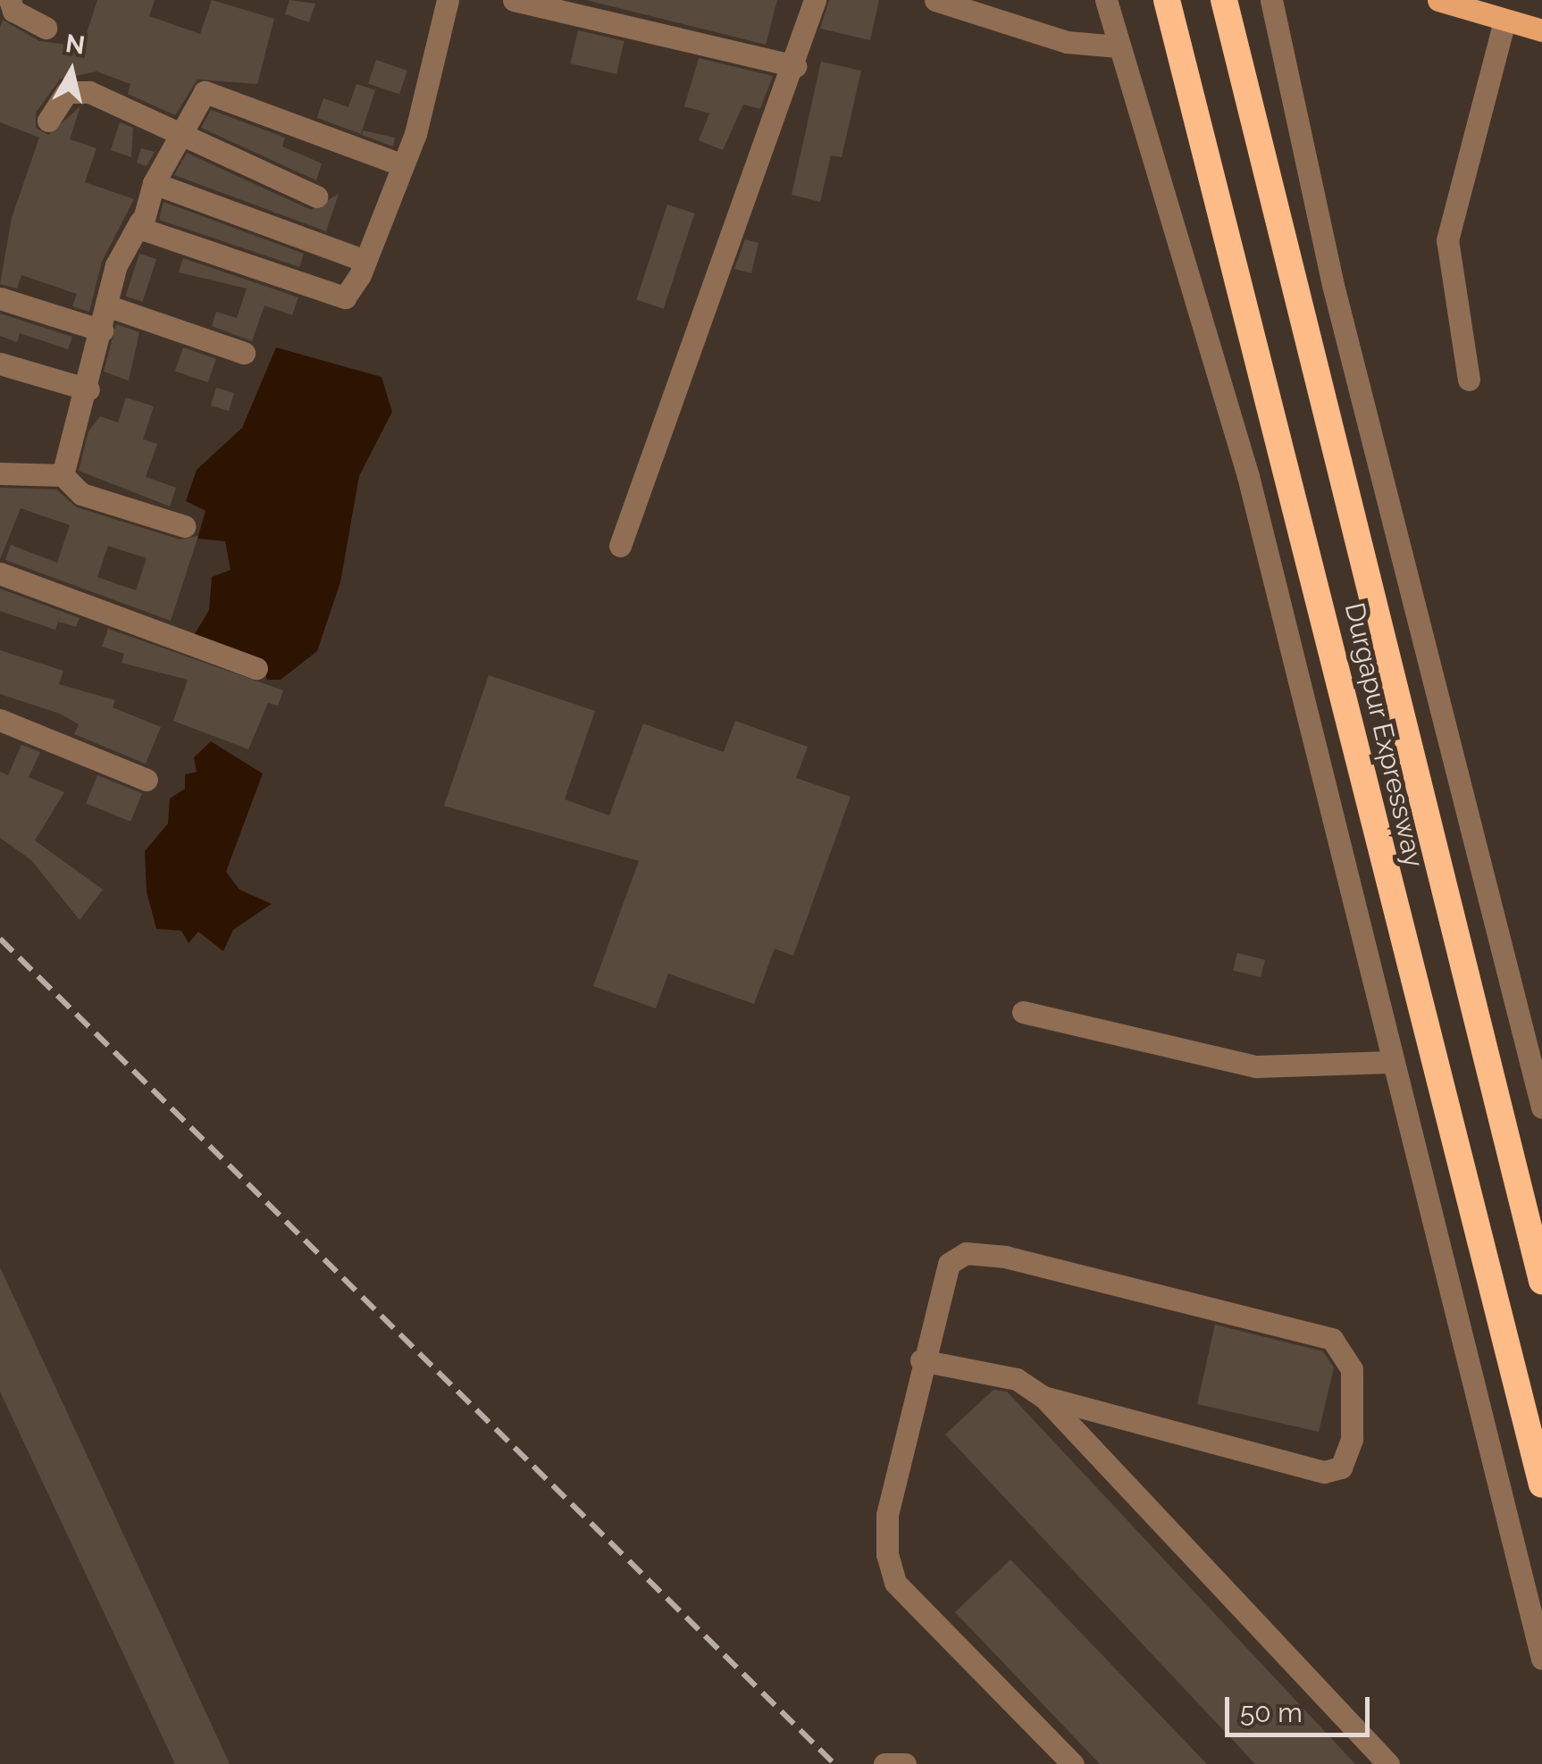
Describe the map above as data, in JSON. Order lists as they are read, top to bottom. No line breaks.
{"streets":{"highway":["Durgapur Expressway"]},"scale_bar":"50 m","north":"top"}
